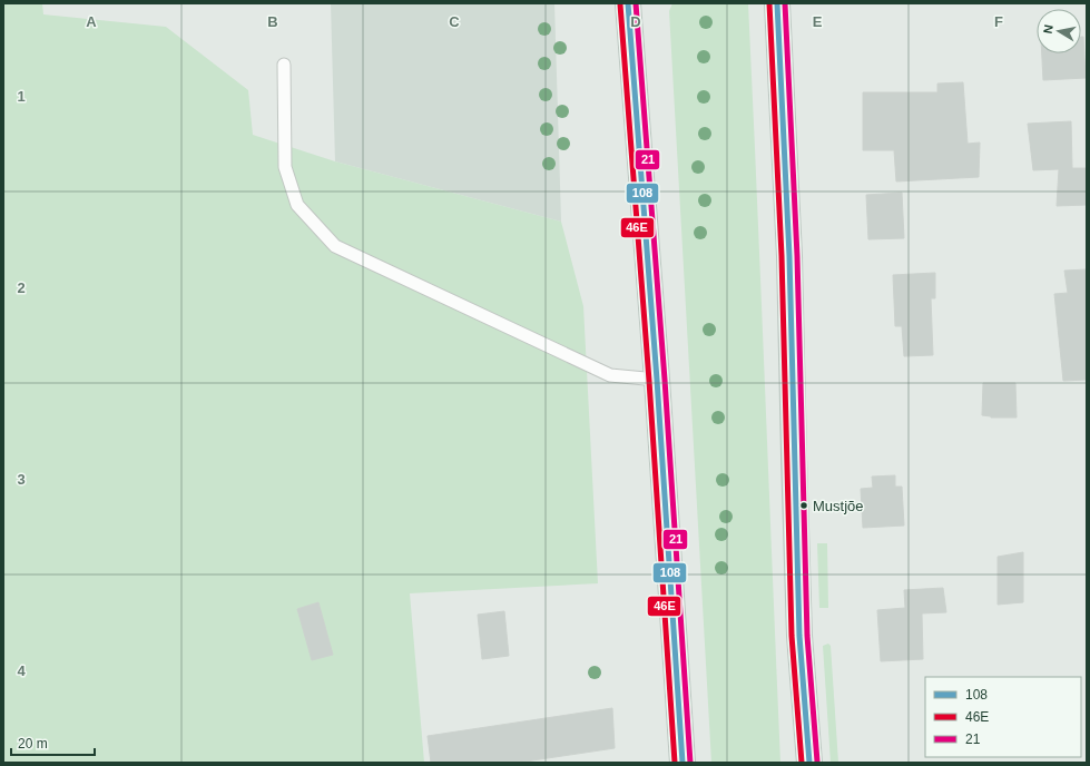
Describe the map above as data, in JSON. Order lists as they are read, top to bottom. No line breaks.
{"places":["Mustjõe"],"lines":["transit line 108","transit line 46E","transit line 21"],"legend":["108","46E","21"],"scale_bar":"20 m","north":"left","grid":{"columns":["A","B","C","D","E","F"],"rows":["1","2","3","4"]}}
